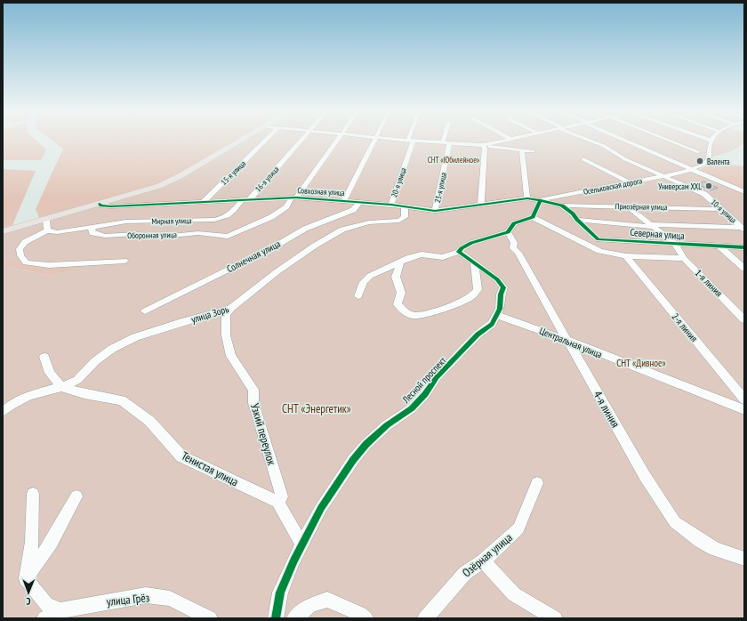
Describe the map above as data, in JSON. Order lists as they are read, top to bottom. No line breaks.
{"streets":{"street":["15-я улица","16-я улица","20-я улица","Осельковская дорога","23-я улица","Совхозная улица","Приозёрная улица","10-я улица","Мирная улица","Северная улица","Оборонная улица","Солнечная улица","1-я линия","улица Зорь","2-я линия","Центральная улица","Лесной проспект","4-я линия","Узкий переулок","Тенистая улица","Озёрная улица","улица Грёз"]},"crossings":[["15-я улица","Совхозная улица"],["16-я улица","Совхозная улица"],["16-я улица","Мирная улица"],["20-я улица","Совхозная улица"],["Осельковская дорога","Совхозная улица"],["Осельковская дорога","10-я улица"],["23-я улица","Совхозная улица"],["Совхозная улица","Мирная улица"],["Совхозная улица","Оборонная улица"],["Совхозная улица","Солнечная улица"],["Совхозная улица","улица Зорь"],["Приозёрная улица","10-я улица"],["Приозёрная улица","Северная улица"],["Мирная улица","Оборонная улица"],["Северная улица","1-я линия"],["улица Зорь","Узкий переулок"],["улица Зорь","Тенистая улица"],["Центральная улица","Лесной проспект"],["Центральная улица","4-я линия"],["Узкий переулок","Тенистая улица"]],"parks":["СНТ «Юбилейное»","СНТ «Дивное»","СНТ «Энергетик»"],"places":["Валента","Универсам XXL"],"north":"bottom"}
